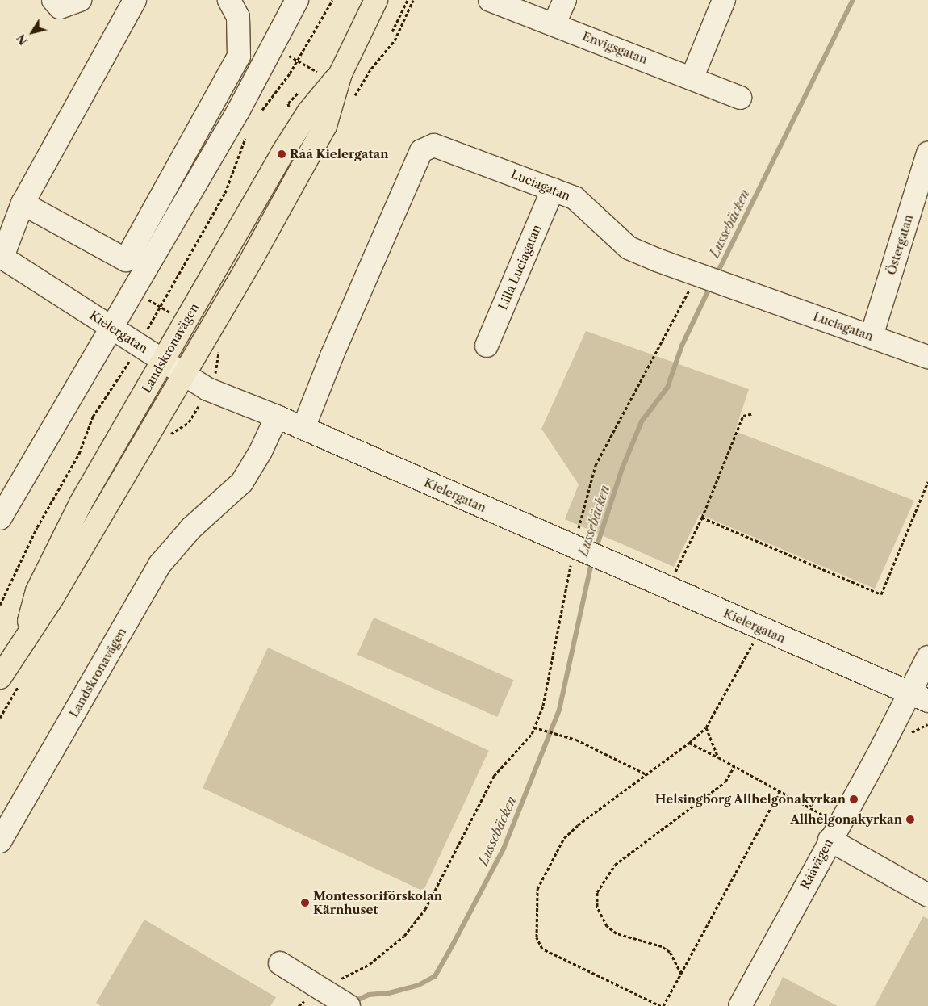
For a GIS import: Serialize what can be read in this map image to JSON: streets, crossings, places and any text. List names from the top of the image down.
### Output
{
  "streets": {
    "main road": ["Landskronavägen"],
    "street": [
      "Envigsgatan",
      "Luciagatan",
      "Östergatan",
      "Lilla Luciagatan",
      "Kielergatan",
      "Rååvägen"
    ]
  },
  "crossings": [
    ["Luciagatan", "Östergatan"],
    ["Luciagatan", "Lilla Luciagatan"],
    ["Luciagatan", "Kielergatan"],
    ["Kielergatan", "Landskronavägen"],
    ["Kielergatan", "Rååvägen"]
  ],
  "water": ["Lussebäcken"],
  "places": [
    "Råå Kielergatan",
    "Helsingborg Allhelgonakyrkan",
    "Allhelgonakyrkan",
    "Montessoriförskolan Kärnhuset"
  ],
  "north": "bottom left"
}
